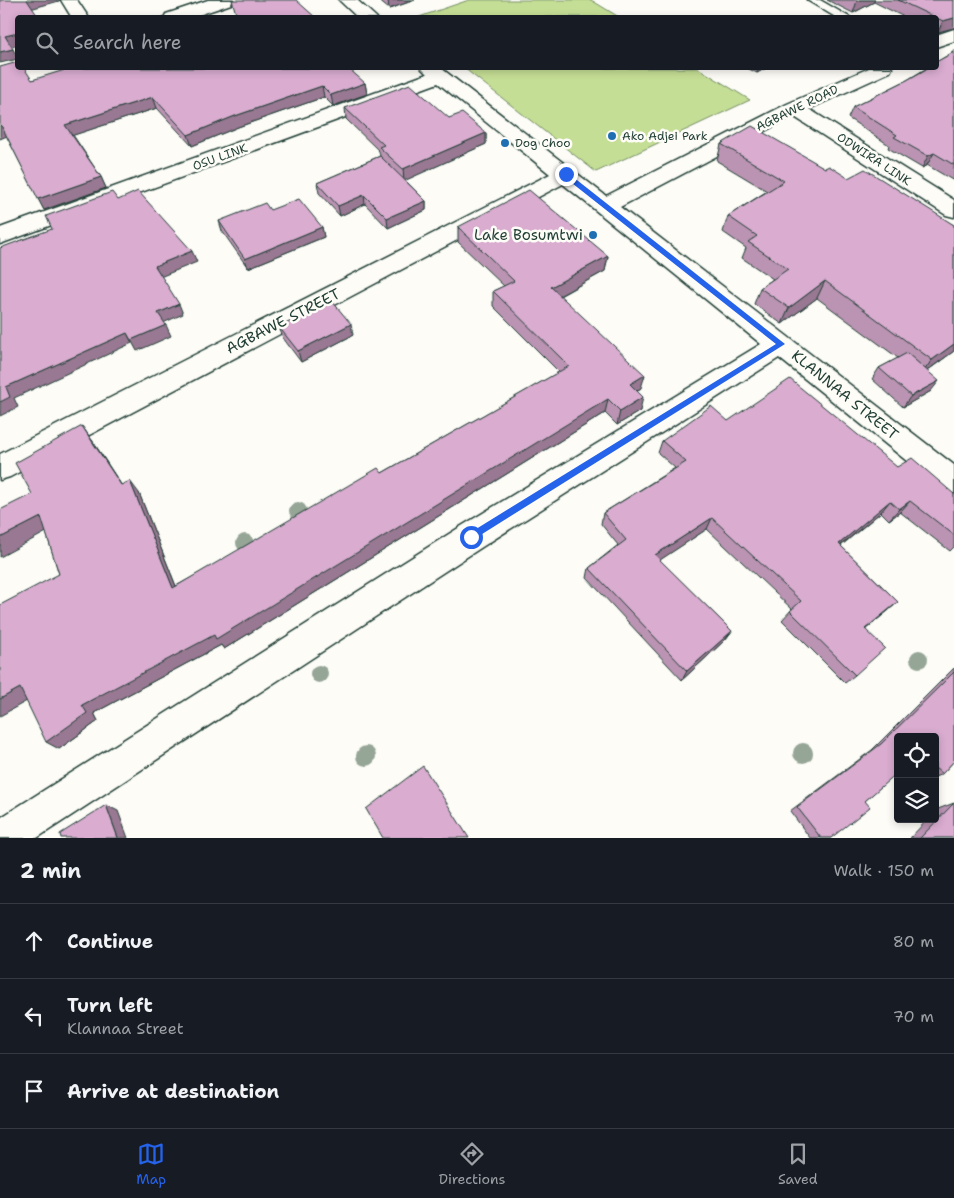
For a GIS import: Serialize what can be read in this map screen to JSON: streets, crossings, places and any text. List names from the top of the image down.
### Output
{
  "streets": {
    "street": [
      "AGBAWE ROAD",
      "OSU LINK",
      "ODWIRA LINK",
      "AGBAWE STREET",
      "KLANNAA STREET"
    ]
  },
  "crossings": [
    ["AGBAWE ROAD", "ODWIRA LINK"],
    ["AGBAWE ROAD", "KLANNAA STREET"],
    ["OSU LINK", "KLANNAA STREET"],
    ["AGBAWE STREET", "KLANNAA STREET"]
  ],
  "places": ["Ako Adjei Park", "Dog Choo", "Lake Bosumtwi"],
  "page": {
    "search": "Search here",
    "heading": ["2 min", "Walk · 150 m"],
    "list": [
      ["Continue", "80 m"],
      ["Turn left", "Klannaa Street", "70 m"],
      "Arrive at destination"
    ],
    "nav": ["Map", "Directions", "Saved"]
  }
}
